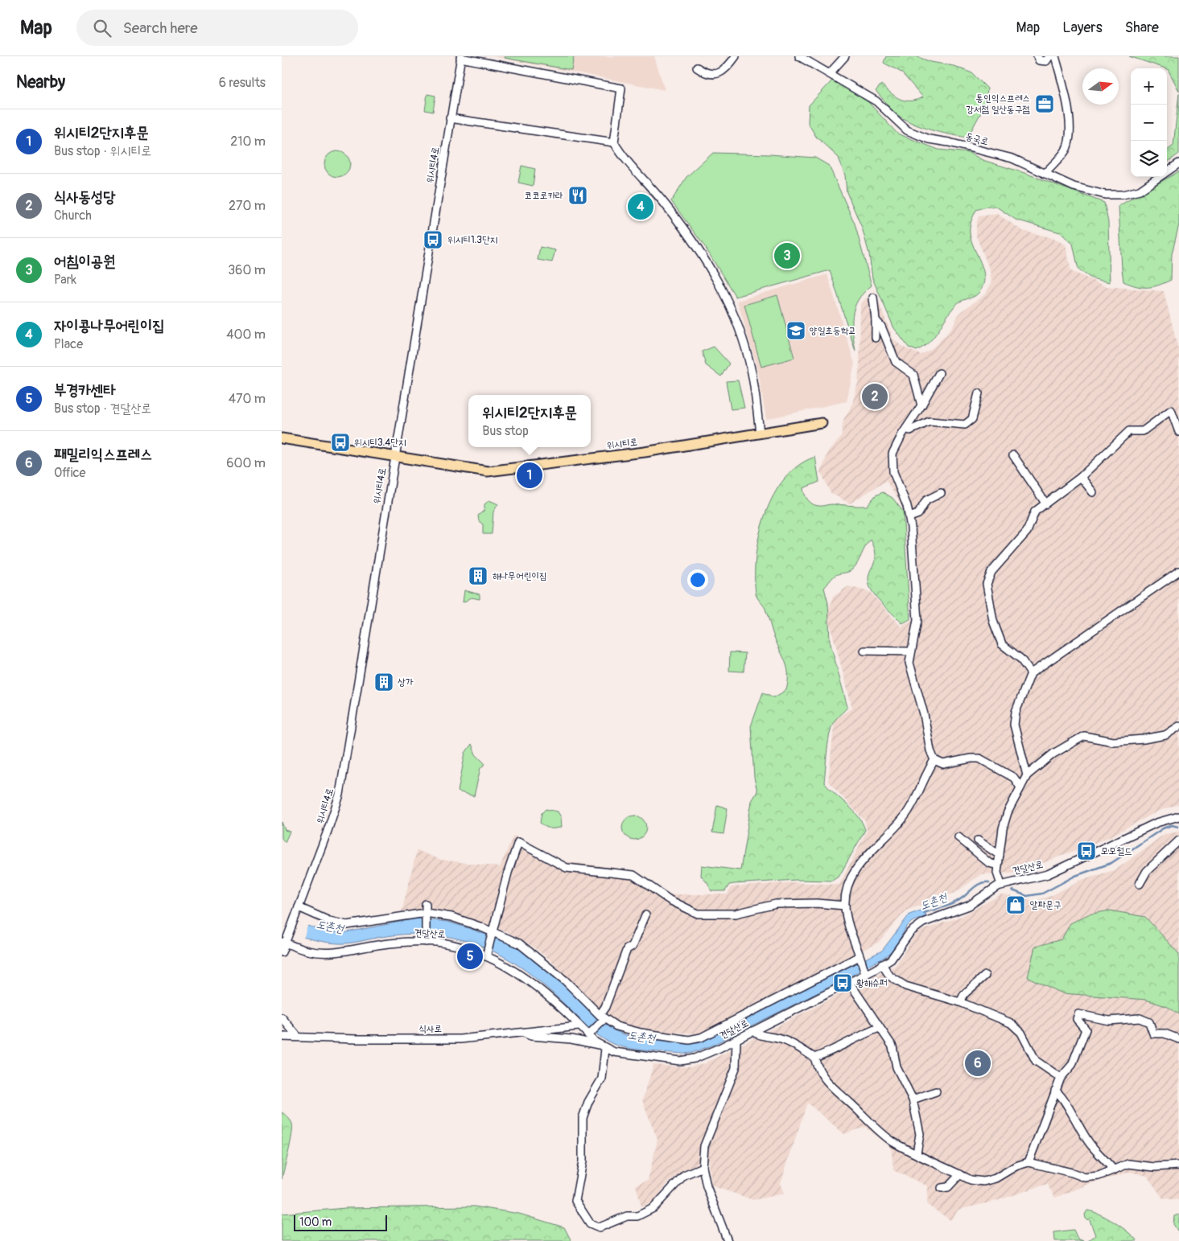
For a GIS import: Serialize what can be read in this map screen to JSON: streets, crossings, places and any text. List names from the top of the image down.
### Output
{
  "streets": {
    "main road": ["위시티로"],
    "street": [
      "동국로",
      "위시티4로",
      "견달산로",
      "식사로"
    ]
  },
  "crossings": [
    ["위시티4로", "위시티로"],
    ["위시티4로", "견달산로"],
    ["견달산로", "식사로"]
  ],
  "water": ["도촌천"],
  "places": {
    "office": ["통인익스프레스 강서점 일산동구점"],
    "restaurant": ["코코로카라"],
    "bus stop": [
      "위시티1.3단지",
      "위시티3.4단지",
      "모모월드",
      "황해슈퍼"
    ],
    "school or university": ["양일초등학교"],
    "building": ["해나무어린이집", "상가"],
    "shop": ["알파문구"]
  },
  "scale_bar": "100 m",
  "north": "right",
  "page": {
    "header": "Map",
    "search": "Search here",
    "nav": ["Map", "Layers", "Share"],
    "heading": ["Nearby", "6 results"],
    "map_buttons": ["+", "−"],
    "list": [
      {
        "mark": "1",
        "name": "위시티2단지후문",
        "note": "Bus stop · 위시티로",
        "value": "210 m"
      },
      {
        "mark": "2",
        "name": "식사동성당",
        "note": "Church",
        "value": "270 m"
      },
      {
        "mark": "3",
        "name": "어침이공원",
        "note": "Park",
        "value": "360 m"
      },
      {
        "mark": "4",
        "name": "자이콩나무어린이집",
        "note": "Place",
        "value": "400 m"
      },
      {
        "mark": "5",
        "name": "부경카센타",
        "note": "Bus stop · 견달산로",
        "value": "470 m"
      },
      {
        "mark": "6",
        "name": "패밀리익스프레스",
        "note": "Office",
        "value": "600 m"
      }
    ],
    "pins": [
      "4",
      "3",
      "2",
      "1",
      "5",
      "6"
    ],
    "popup": ["위시티2단지후문", "Bus stop"],
    "scale": "100 m"
  }
}
